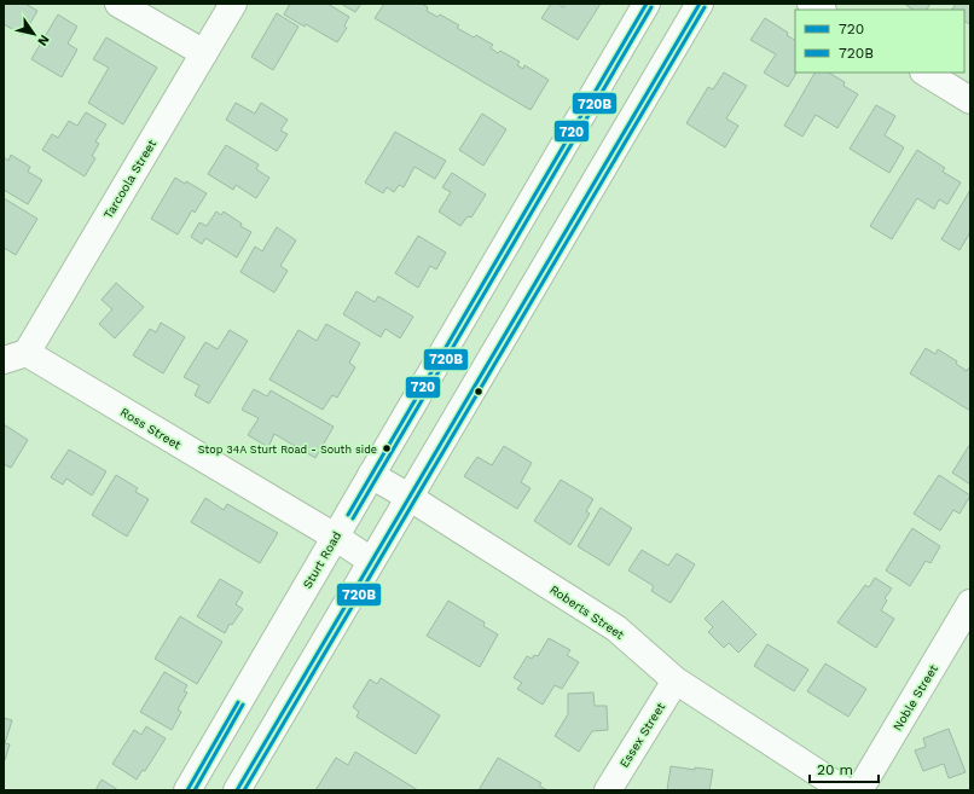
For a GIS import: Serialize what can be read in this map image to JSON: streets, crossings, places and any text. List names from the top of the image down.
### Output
{
  "streets": {
    "street": [
      "Tarcoola Street",
      "Ross Street",
      "Sturt Road",
      "Roberts Street",
      "Noble Street",
      "Essex Street"
    ]
  },
  "crossings": [
    ["Tarcoola Street", "Ross Street"],
    ["Ross Street", "Sturt Road"],
    ["Sturt Road", "Roberts Street"],
    ["Roberts Street", "Essex Street"]
  ],
  "places": ["Stop 34A Sturt Road - South side"],
  "lines": ["transit line 720", "transit line 720B"],
  "legend": ["720", "720B"],
  "scale_bar": "20 m",
  "north": "bottom right"
}
